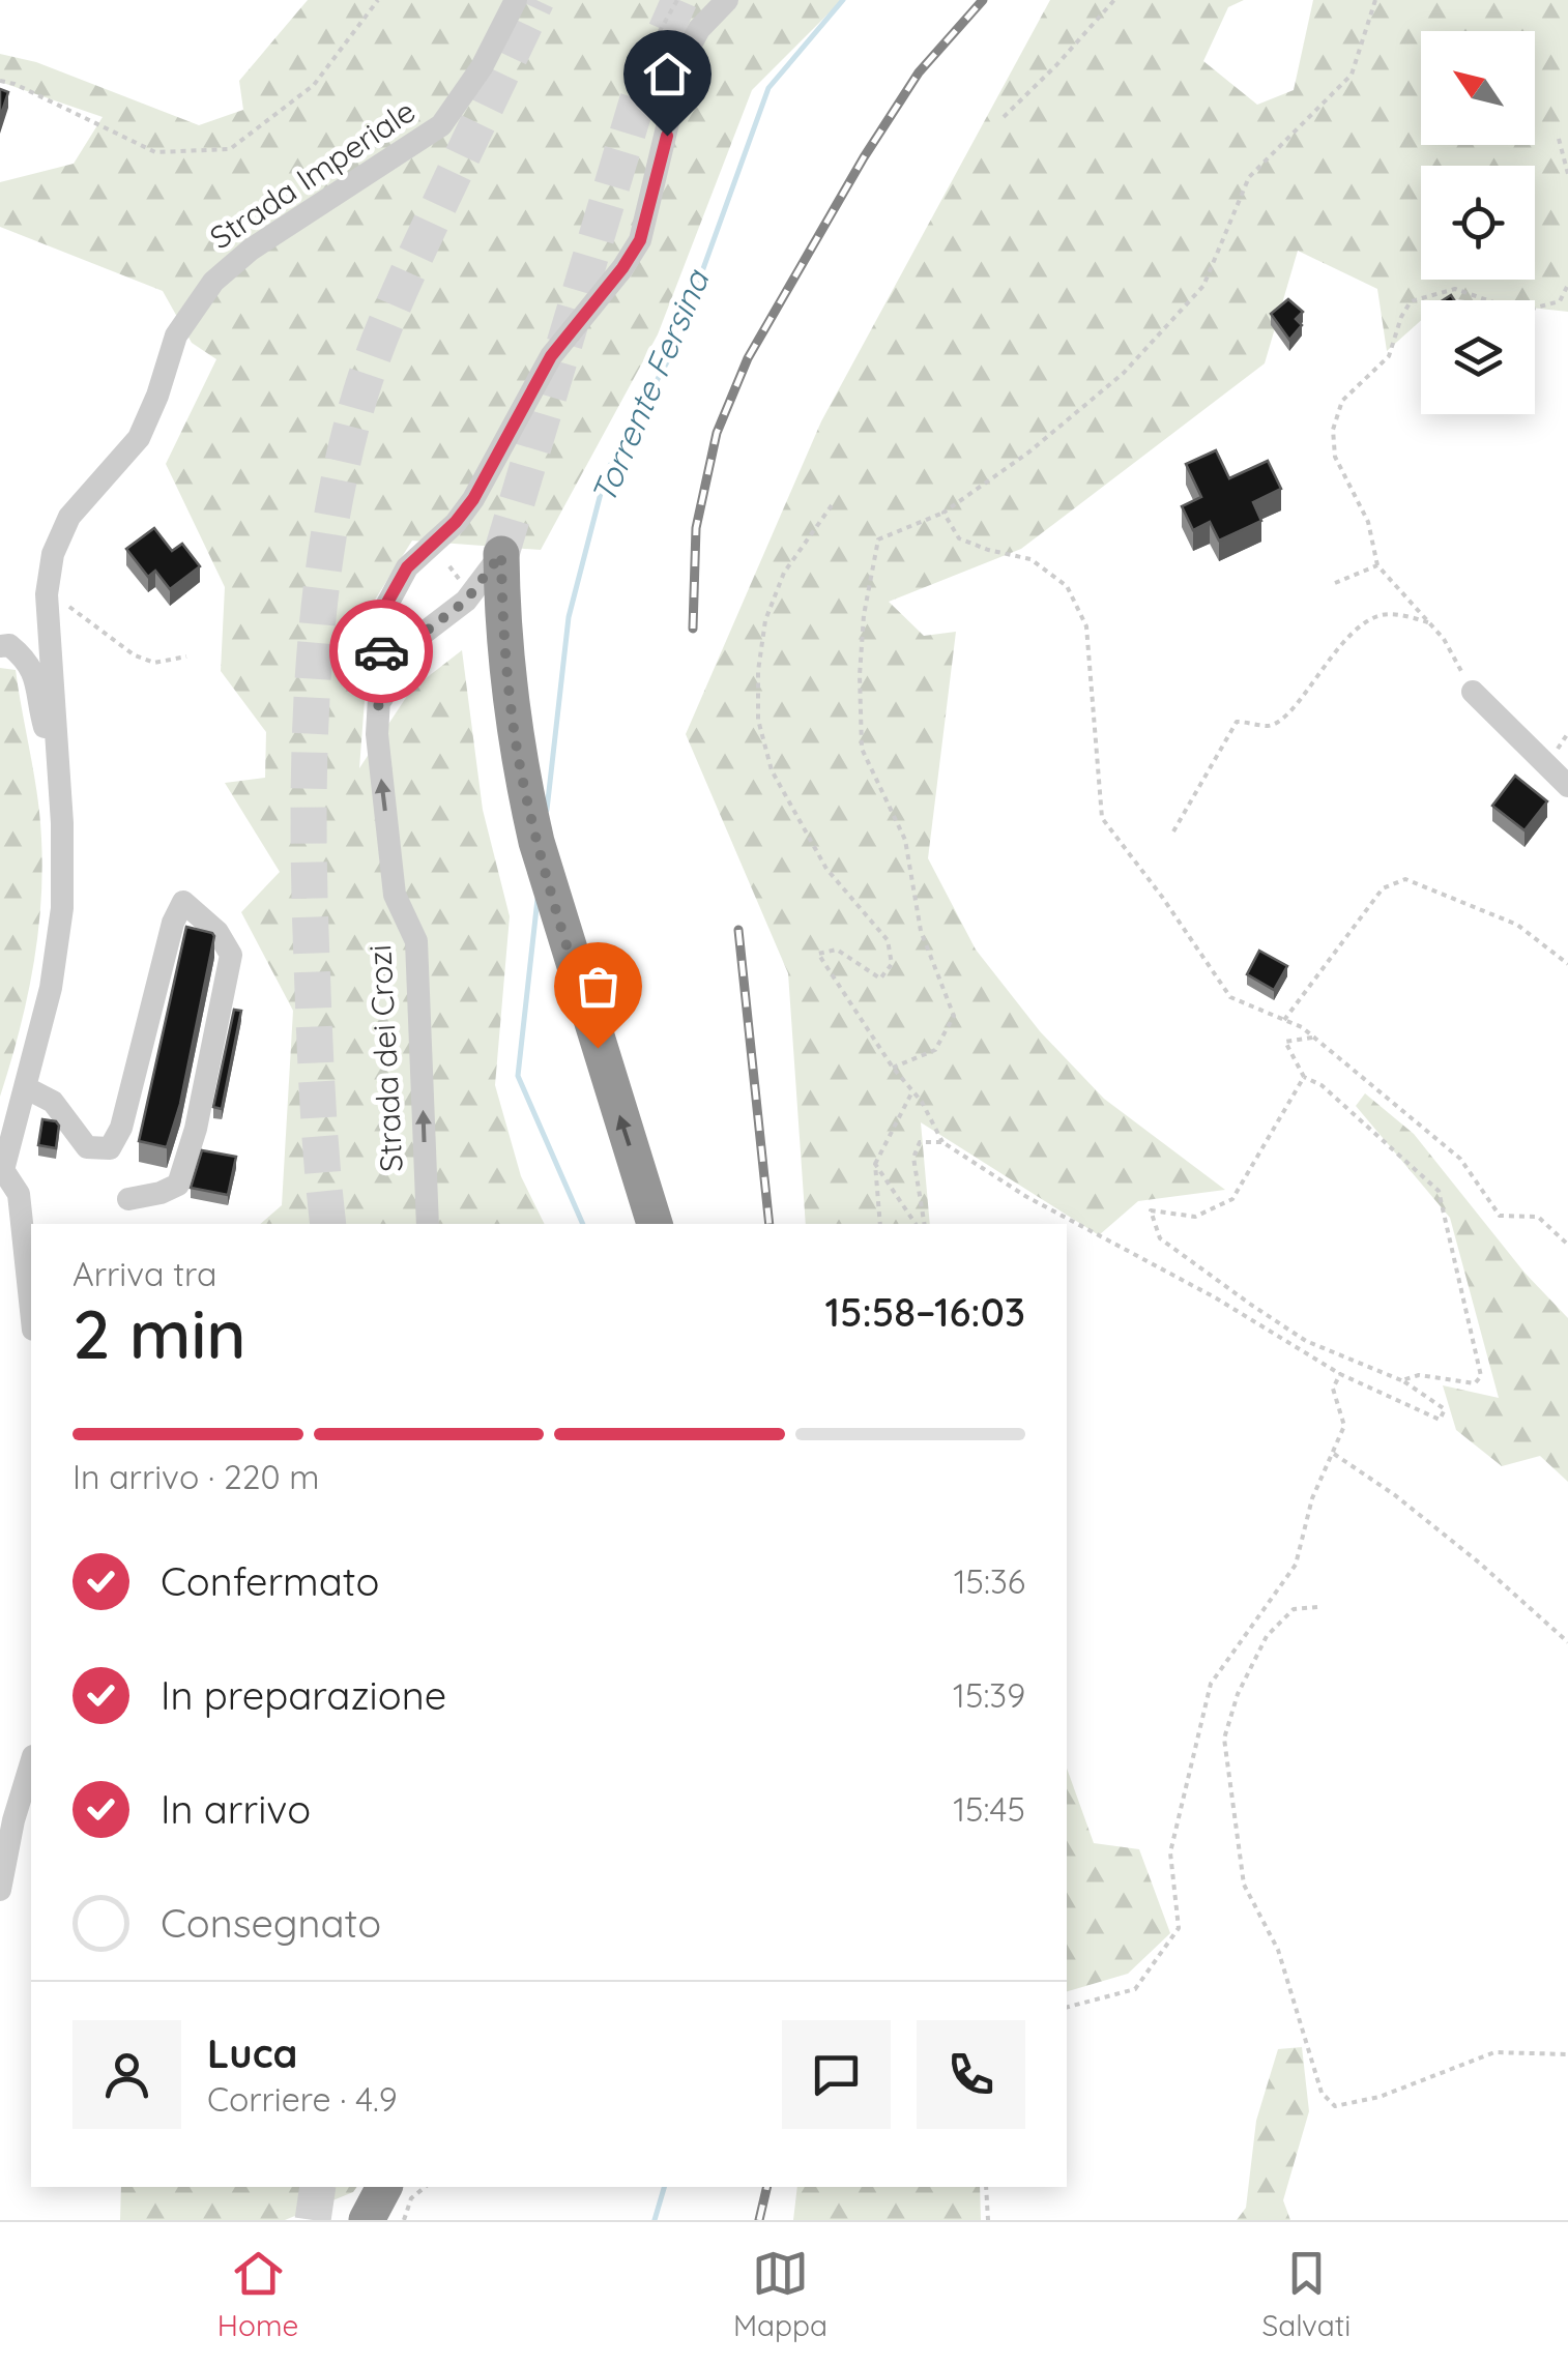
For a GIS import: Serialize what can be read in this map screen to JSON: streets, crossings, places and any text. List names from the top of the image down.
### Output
{
  "streets": {
    "street": ["Strada Imperiale", "Strada dei Crozi"]
  },
  "one_way": ["Strada dei Crozi"],
  "water": ["Torrente Fersina"],
  "north": "top left",
  "page": {
    "heading": ["2 min", "Arriva tra", "15:58–16:03"],
    "panel": ["Luca", "Corriere · 4.9"],
    "bar": "In arrivo · 220 m",
    "list": [
      ["Confermato", "15:36"],
      ["In preparazione", "15:39"],
      ["In arrivo", "15:45"],
      "Consegnato"
    ],
    "tabs": ["Home", "Mappa", "Salvati"]
  }
}
